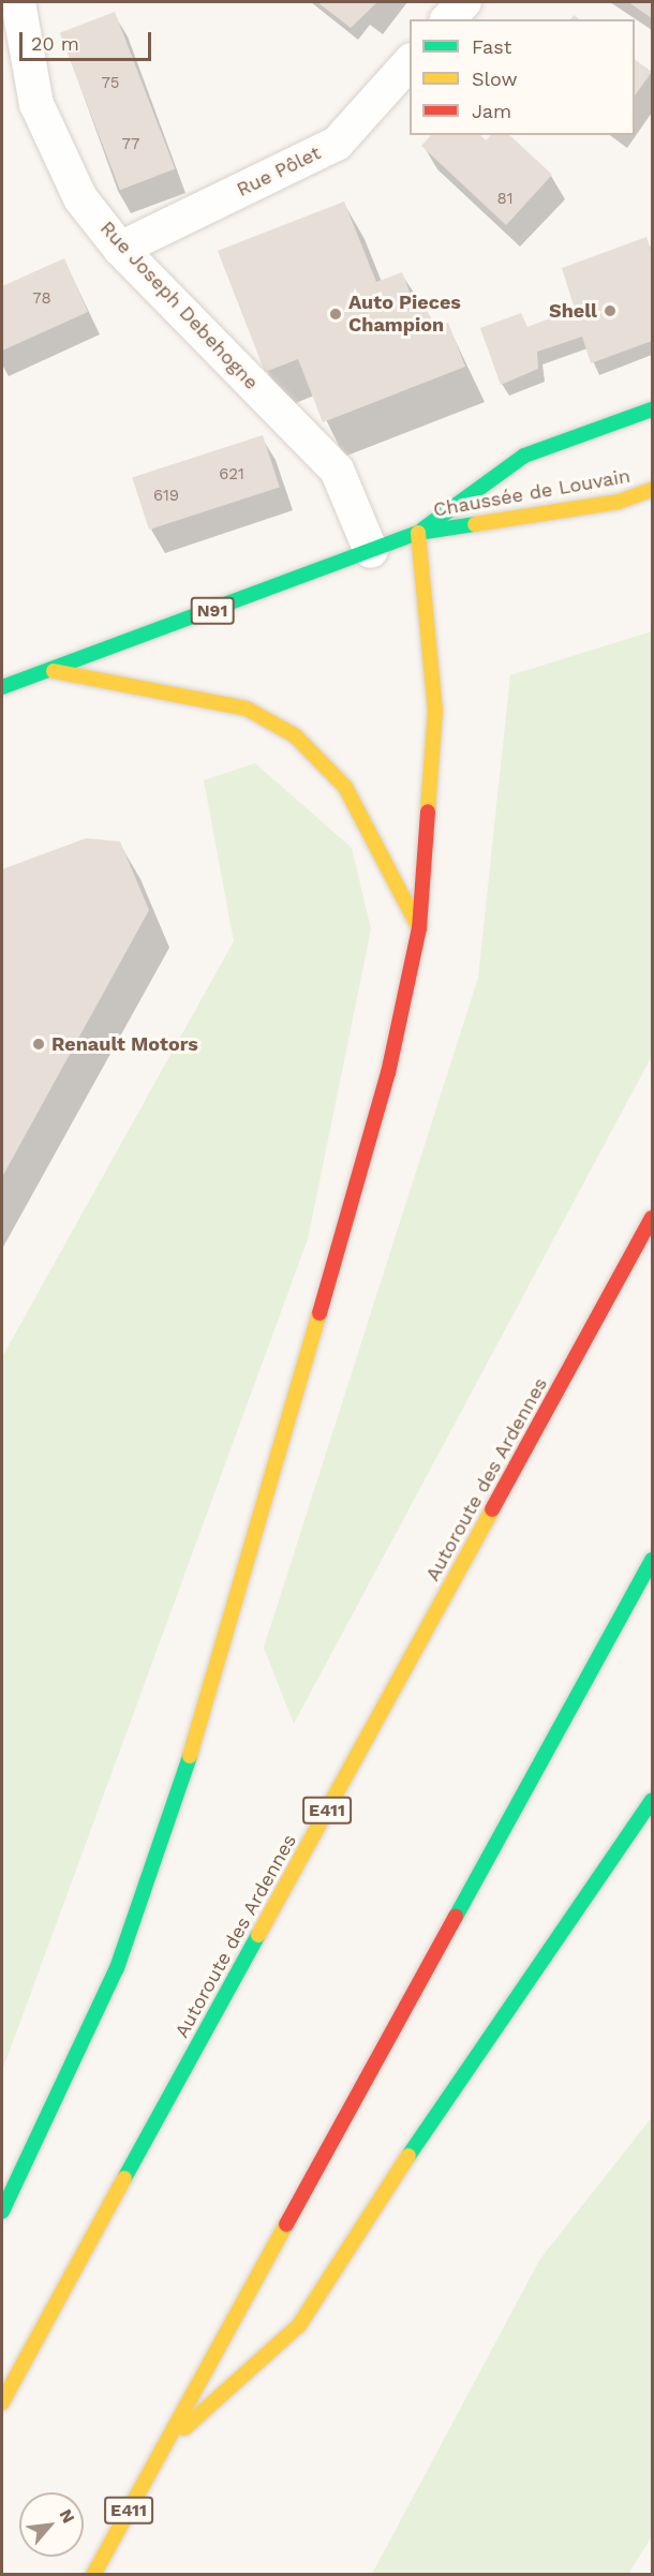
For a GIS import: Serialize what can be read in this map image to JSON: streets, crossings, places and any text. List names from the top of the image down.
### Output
{
  "streets": {
    "main road": [
      "Chaussée de Louvain",
      "N91",
      "Autoroute des Ardennes",
      "E411"
    ],
    "street": ["Rue Pôlet", "Rue Joseph Debehogne"]
  },
  "crossings": [
    ["Rue Pôlet", "Rue Joseph Debehogne"],
    ["Rue Joseph Debehogne", "Chaussée de Louvain"]
  ],
  "places": ["Shell", "Auto Pieces Champion", "Renault Motors"],
  "house_numbers": [
    "75",
    "77",
    "81",
    "78",
    "621",
    "619"
  ],
  "legend": ["Fast", "Slow", "Jam"],
  "scale_bar": "20 m",
  "north": "top right"
}
